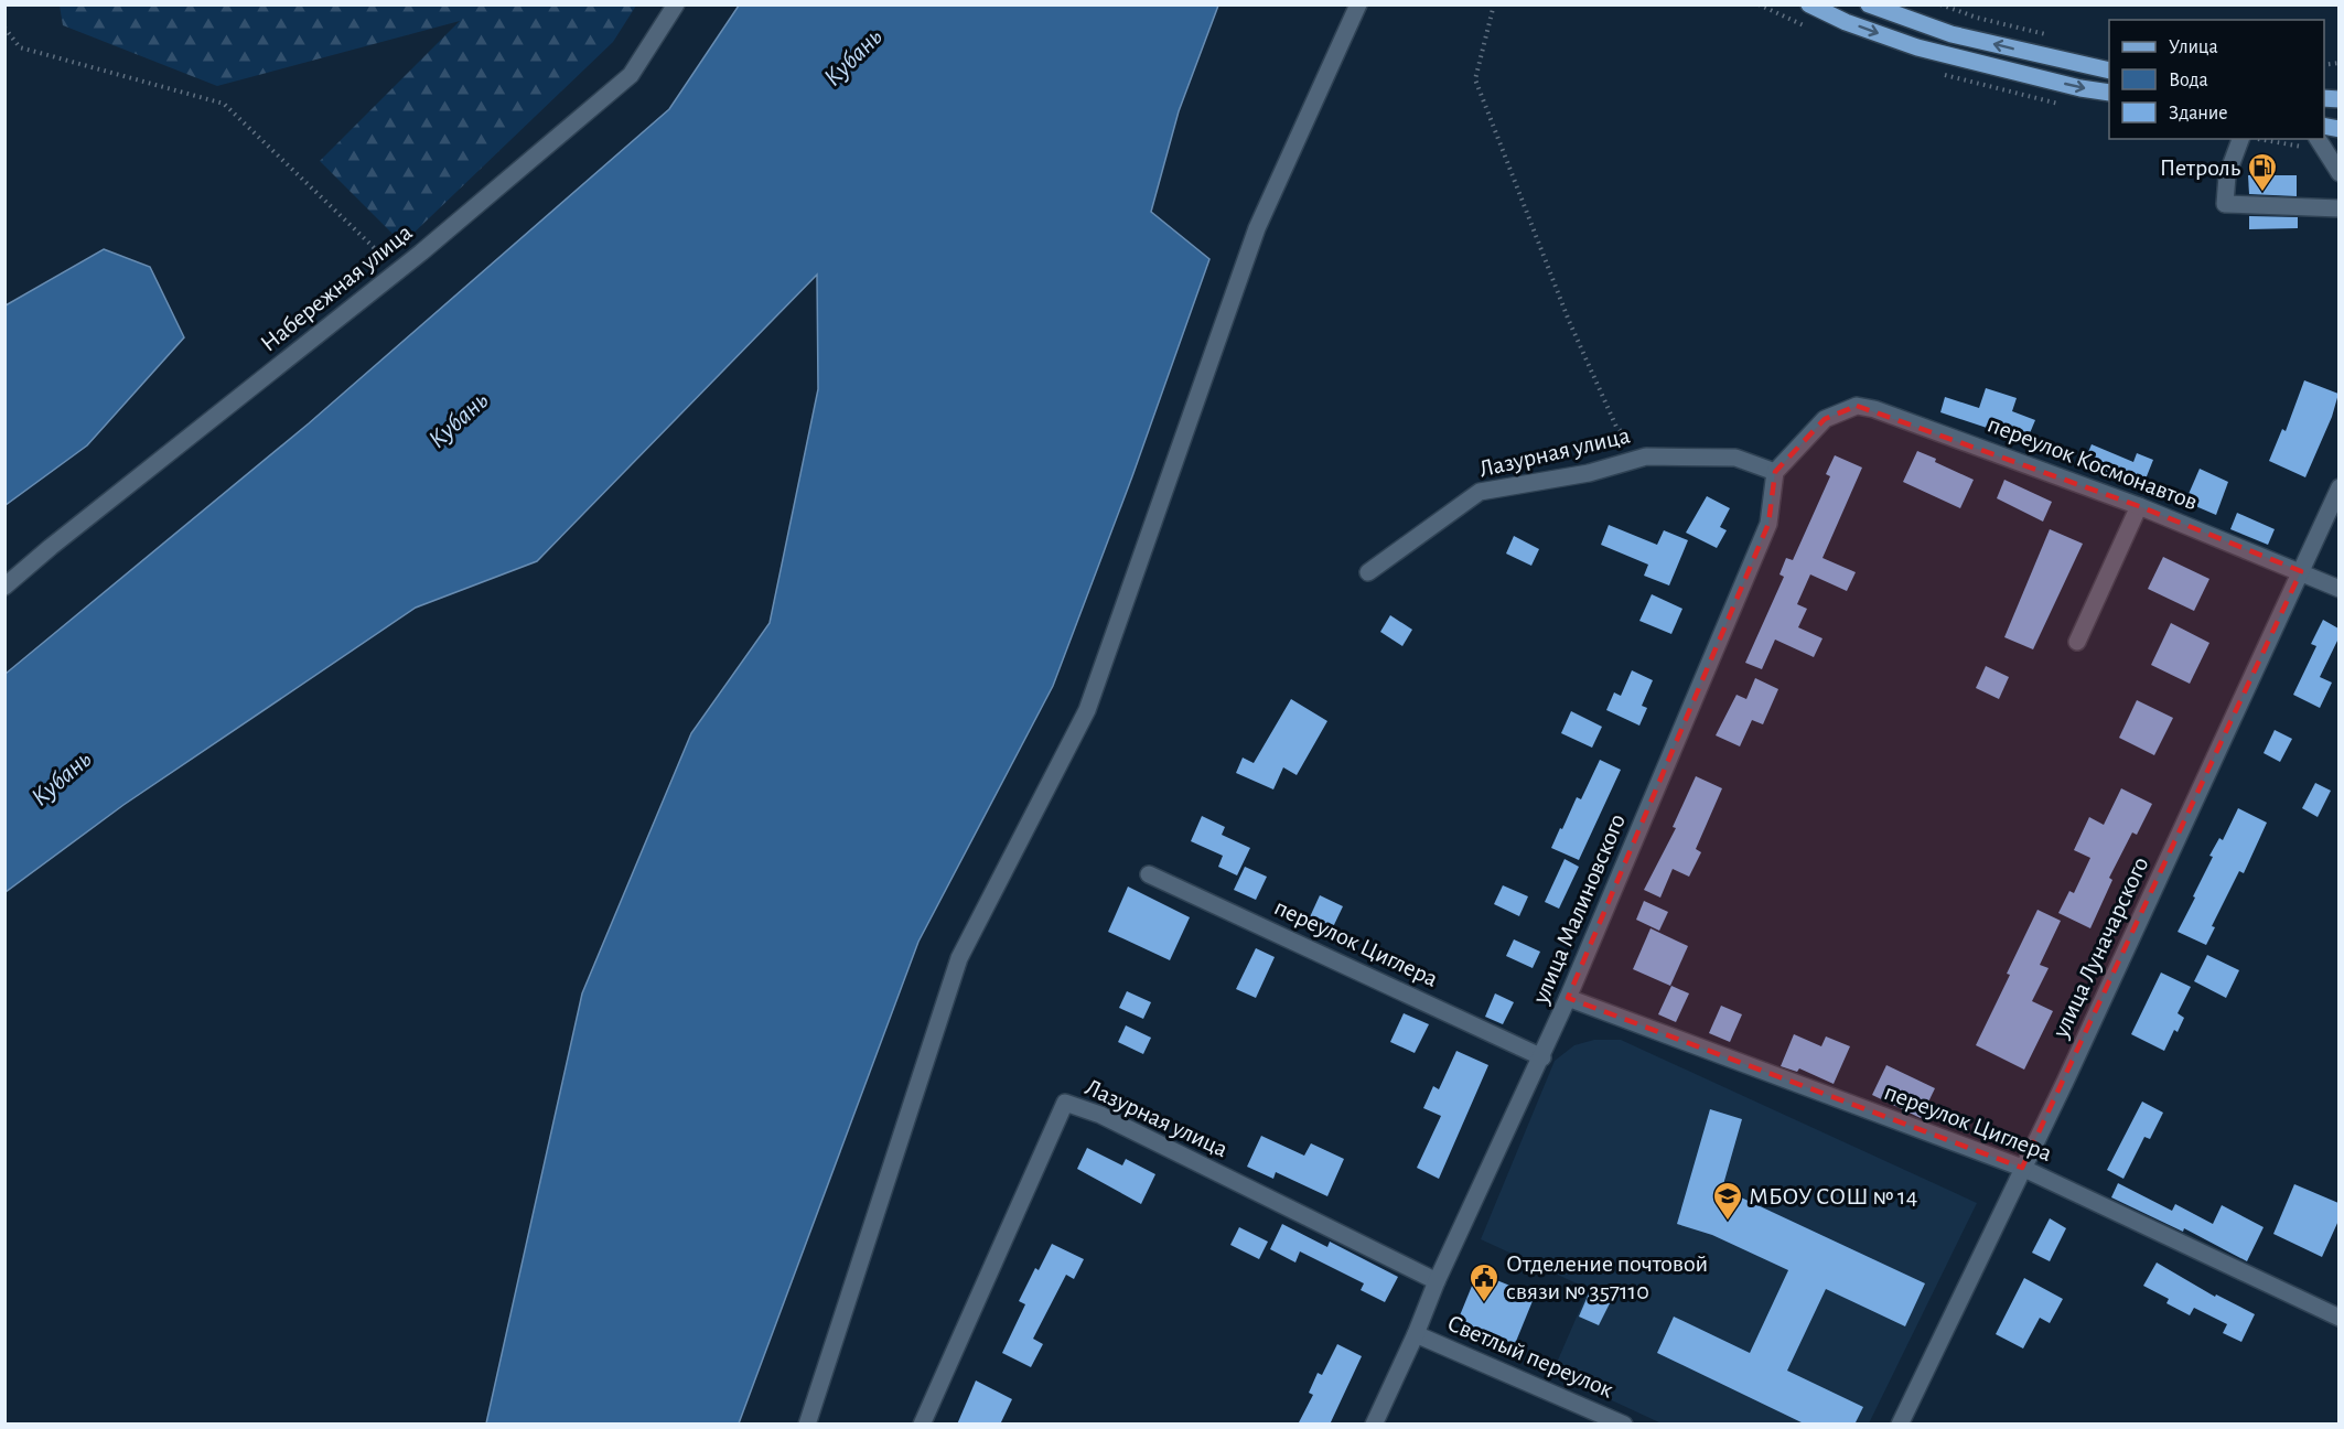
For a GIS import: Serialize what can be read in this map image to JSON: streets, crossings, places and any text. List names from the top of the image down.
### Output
{
  "streets": {
    "street": [
      "Набережная улица",
      "Лазурная улица",
      "переулок Космонавтов",
      "улица Малиновского",
      "переулок Циглера",
      "улица Луначарского",
      "Светлый переулок"
    ]
  },
  "crossings": [
    ["Лазурная улица", "переулок Космонавтов"],
    ["Лазурная улица", "улица Малиновского"],
    ["переулок Космонавтов", "улица Малиновского"],
    ["переулок Космонавтов", "улица Луначарского"],
    ["улица Малиновского", "переулок Циглера"],
    ["улица Малиновского", "Светлый переулок"],
    ["переулок Циглера", "улица Луначарского"]
  ],
  "water": ["Кубань"],
  "places": {
    "fuel station": ["Петроль"],
    "school or university": ["МБОУ СОШ № 14"],
    "public building": ["Отделение почтовой связи № 357110"]
  },
  "legend": ["Улица", "Вода", "Здание"]
}
